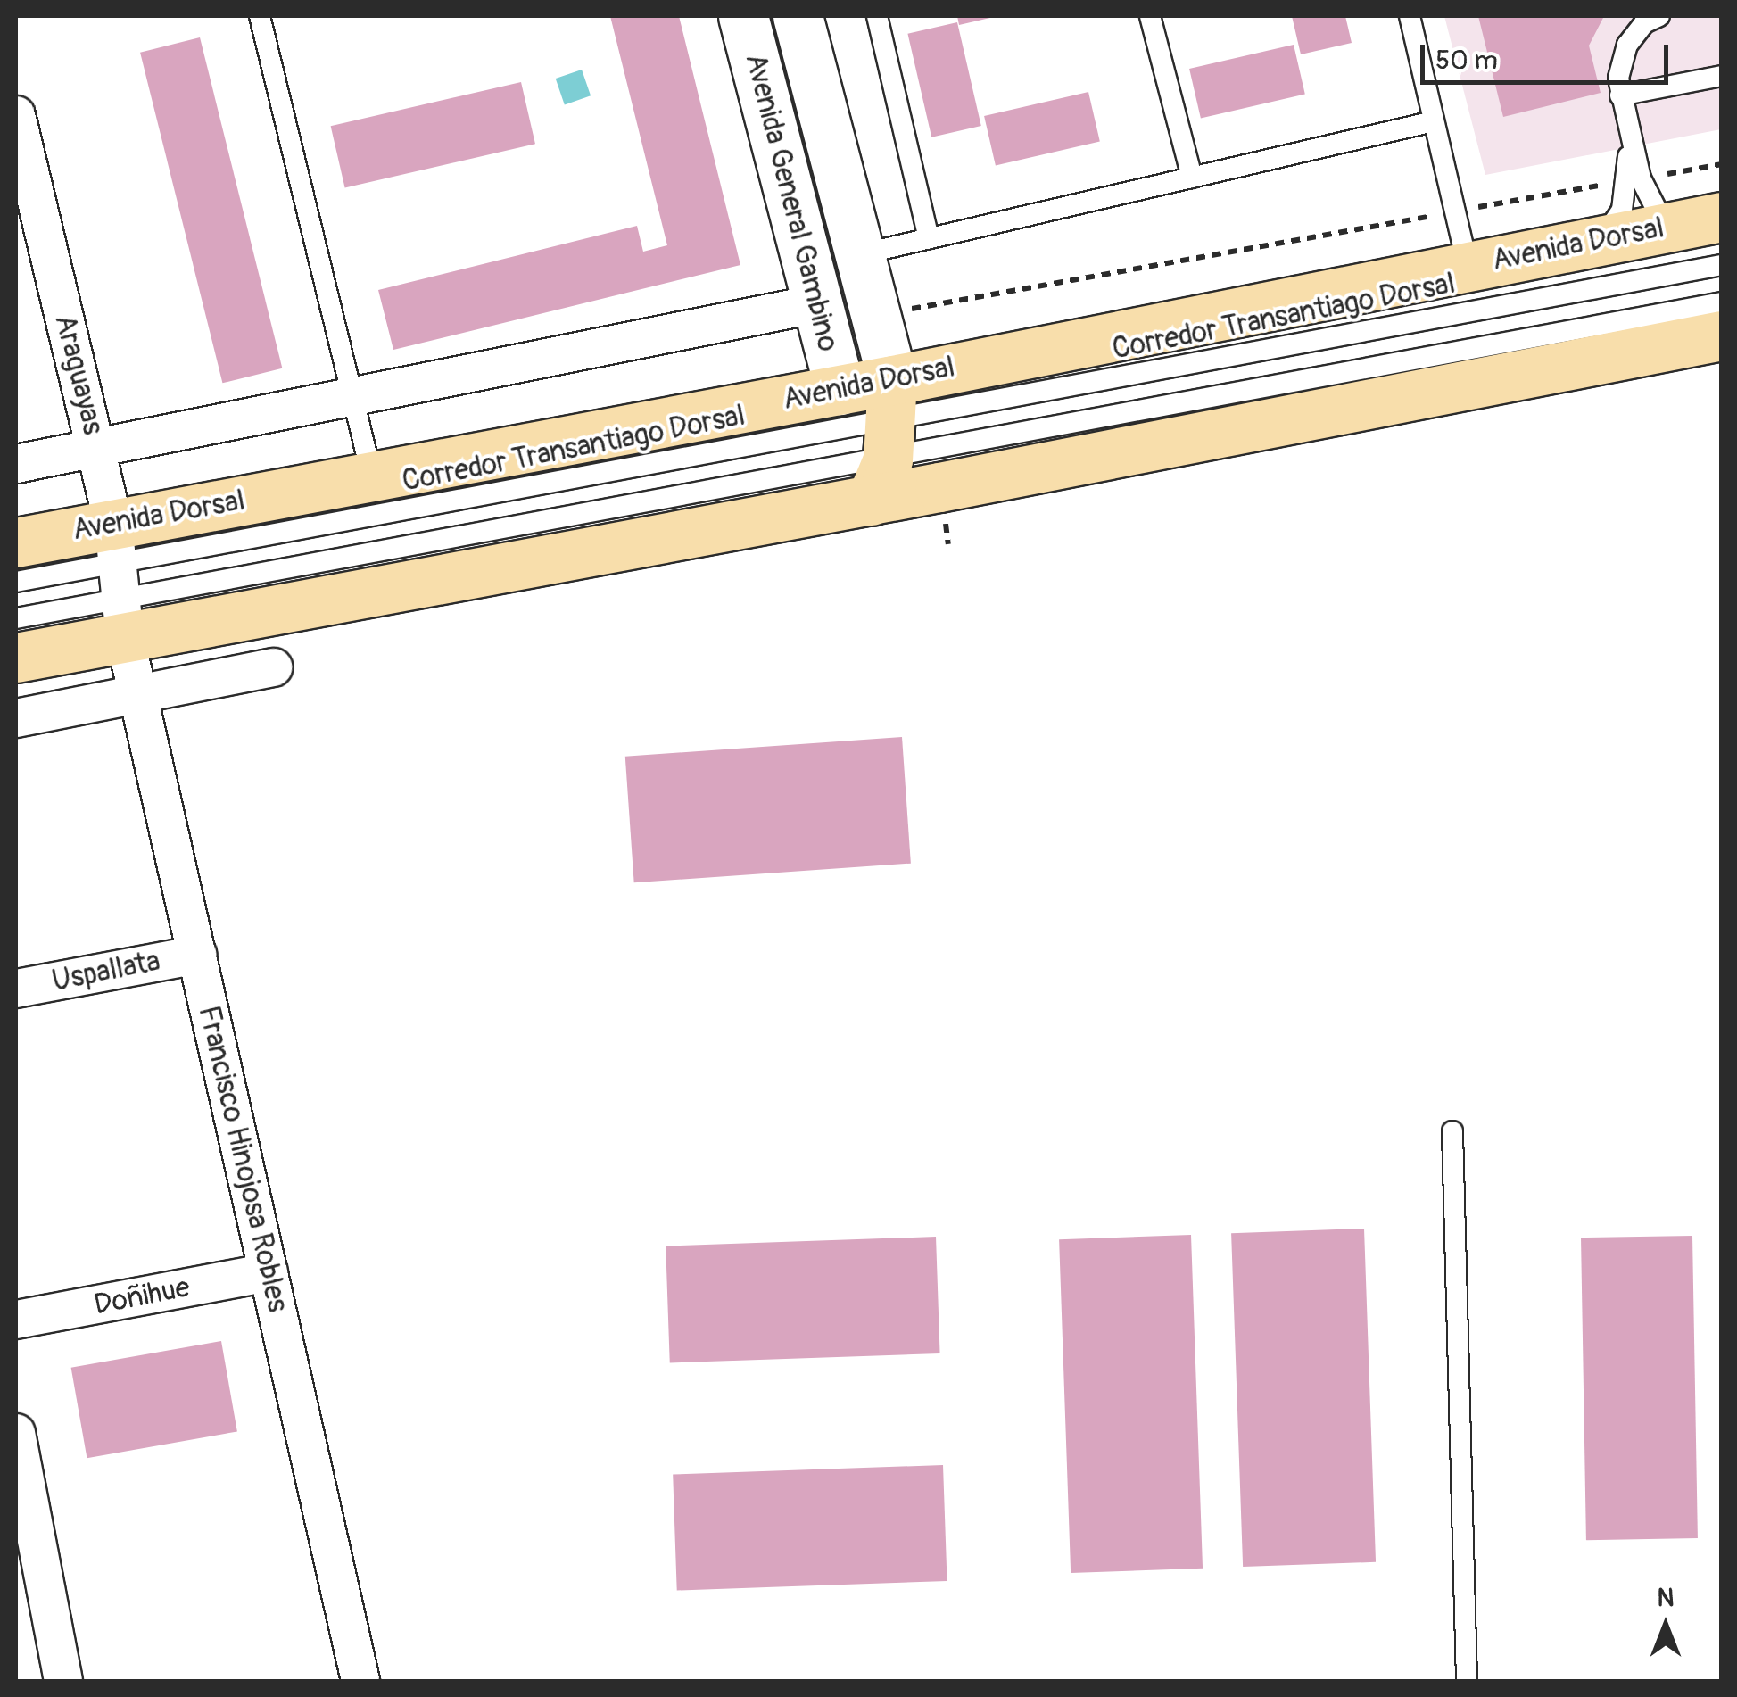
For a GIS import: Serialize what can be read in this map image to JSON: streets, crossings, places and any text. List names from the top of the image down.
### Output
{
  "streets": {
    "main road": ["Avenida Dorsal"],
    "street": [
      "Avenida General Gambino",
      "Araguayas",
      "Uspallata",
      "Francisco Hinojosa Robles",
      "Doñihue"
    ],
    "lane": ["Corredor Transantiago Dorsal"]
  },
  "crossings": [
    ["Avenida General Gambino", "Avenida Dorsal"],
    ["Avenida General Gambino", "Corredor Transantiago Dorsal"],
    ["Avenida Dorsal", "Corredor Transantiago Dorsal"],
    ["Avenida Dorsal", "Araguayas"],
    ["Avenida Dorsal", "Francisco Hinojosa Robles"],
    ["Corredor Transantiago Dorsal", "Araguayas"],
    ["Corredor Transantiago Dorsal", "Francisco Hinojosa Robles"],
    ["Araguayas", "Francisco Hinojosa Robles"],
    ["Uspallata", "Francisco Hinojosa Robles"],
    ["Francisco Hinojosa Robles", "Doñihue"]
  ],
  "scale_bar": "50 m",
  "north": "top"
}
